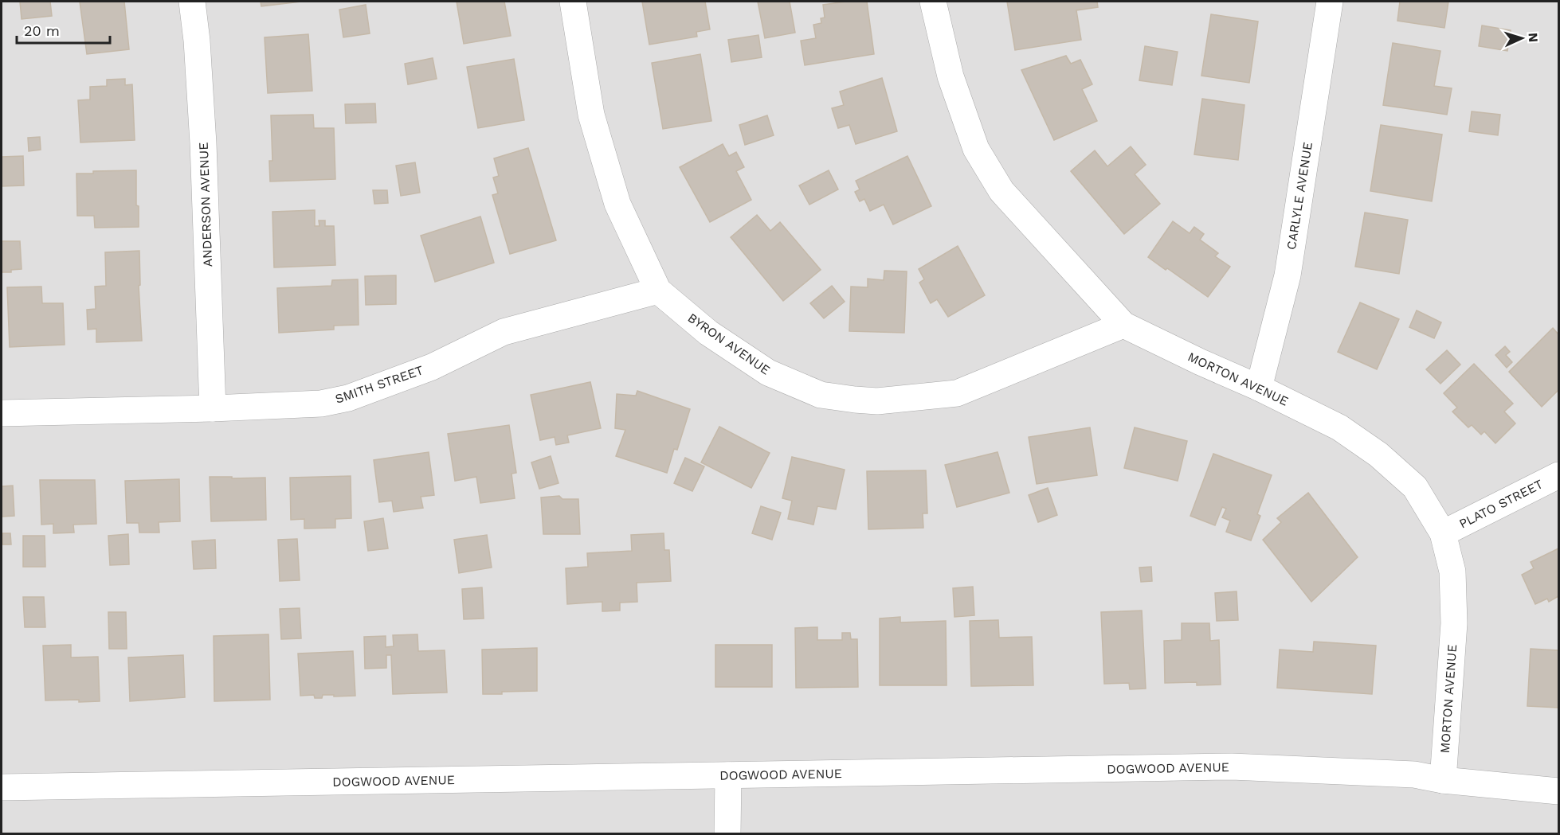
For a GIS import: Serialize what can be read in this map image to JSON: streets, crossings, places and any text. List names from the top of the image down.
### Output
{
  "streets": {
    "street": [
      "CARLYLE AVENUE",
      "ANDERSON AVENUE",
      "BYRON AVENUE",
      "MORTON AVENUE",
      "SMITH STREET",
      "PLATO STREET",
      "DOGWOOD AVENUE"
    ]
  },
  "crossings": [
    ["CARLYLE AVENUE", "MORTON AVENUE"],
    ["ANDERSON AVENUE", "SMITH STREET"],
    ["BYRON AVENUE", "MORTON AVENUE"],
    ["BYRON AVENUE", "SMITH STREET"],
    ["MORTON AVENUE", "PLATO STREET"],
    ["MORTON AVENUE", "DOGWOOD AVENUE"]
  ],
  "scale_bar": "20 m",
  "north": "right"
}
